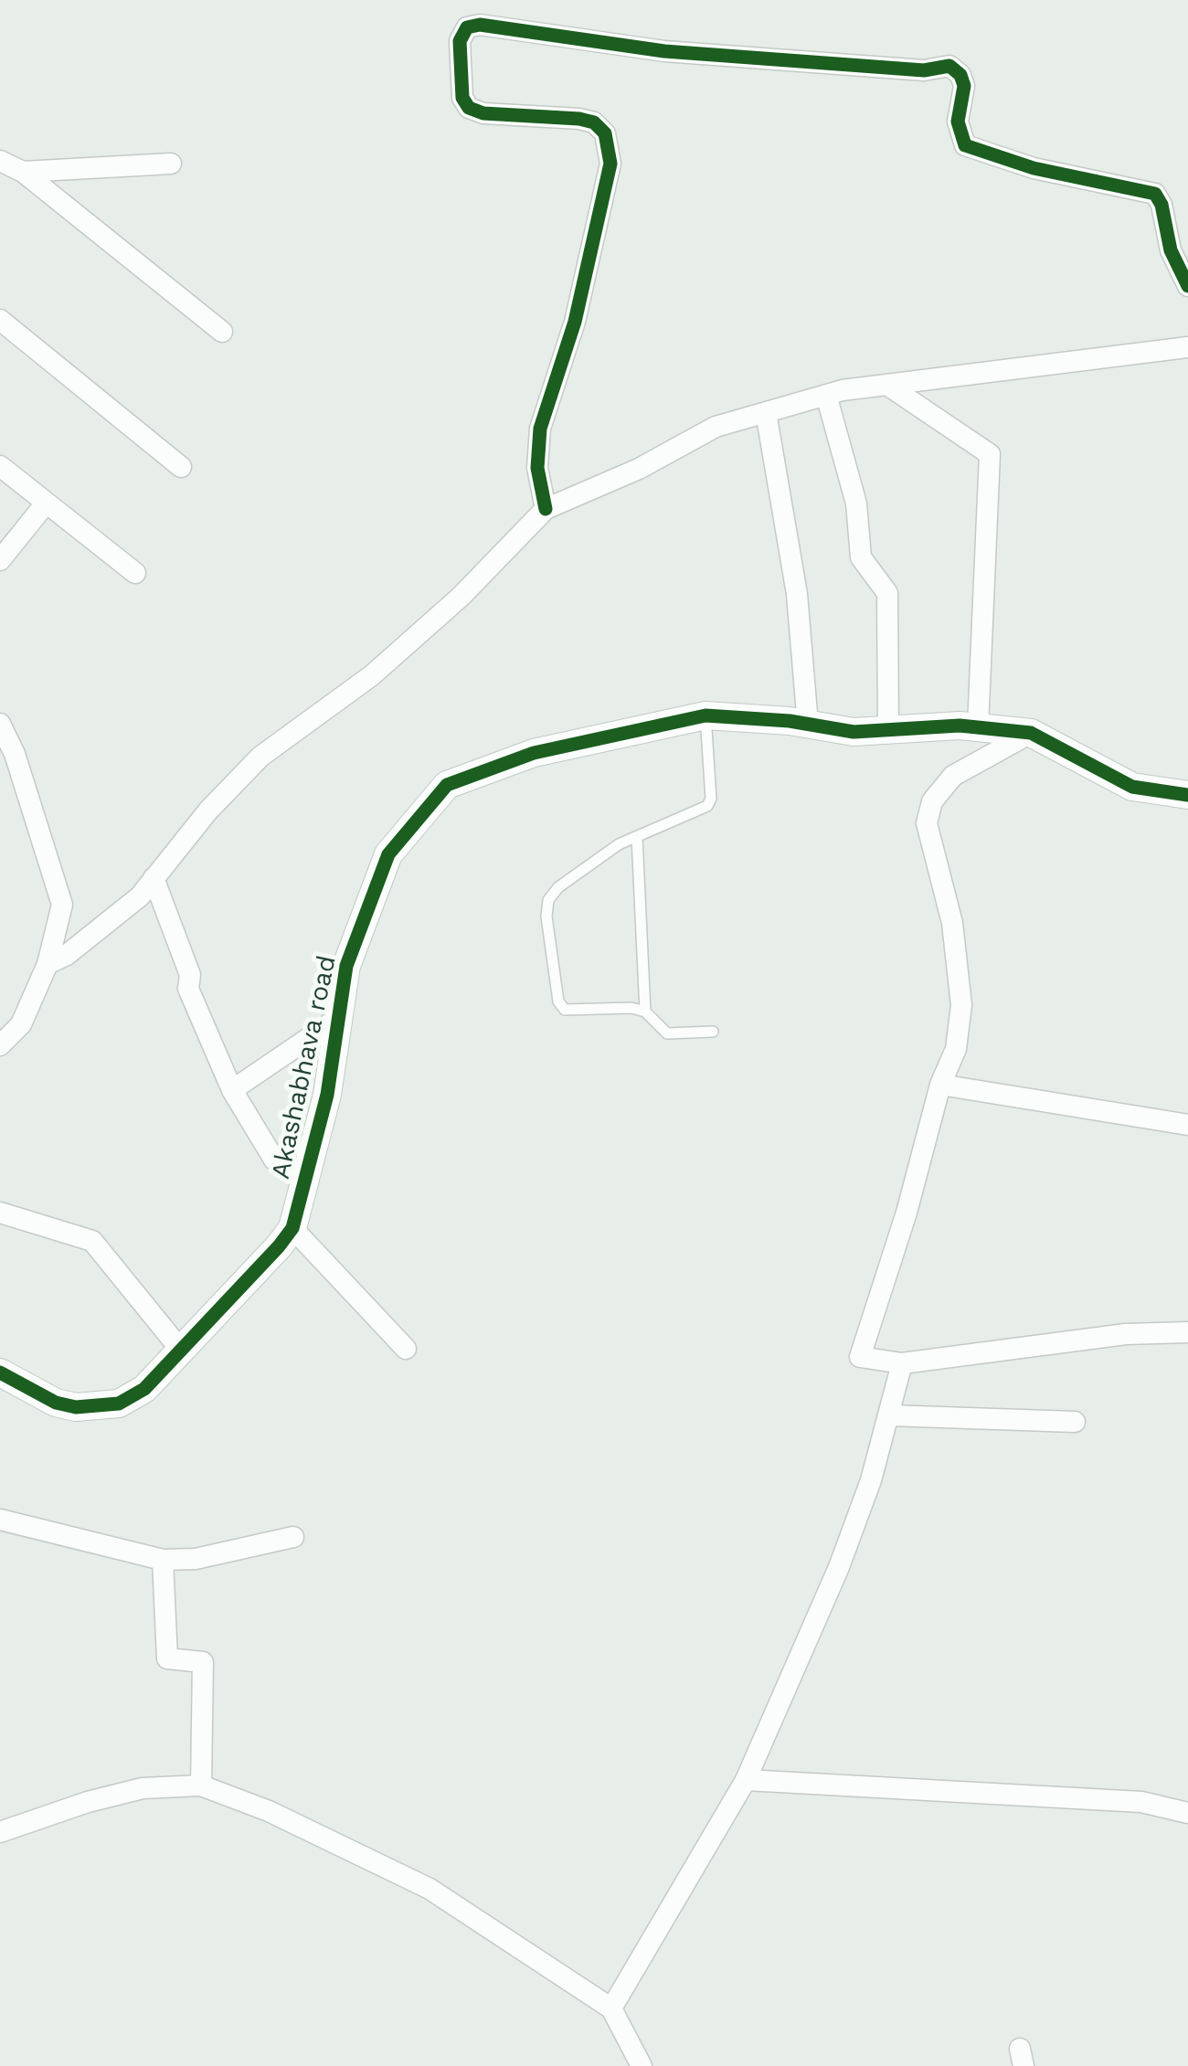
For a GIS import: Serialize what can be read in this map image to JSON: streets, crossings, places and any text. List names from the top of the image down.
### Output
{
  "streets": {
    "street": ["Akashabhava road"]
  }
}
